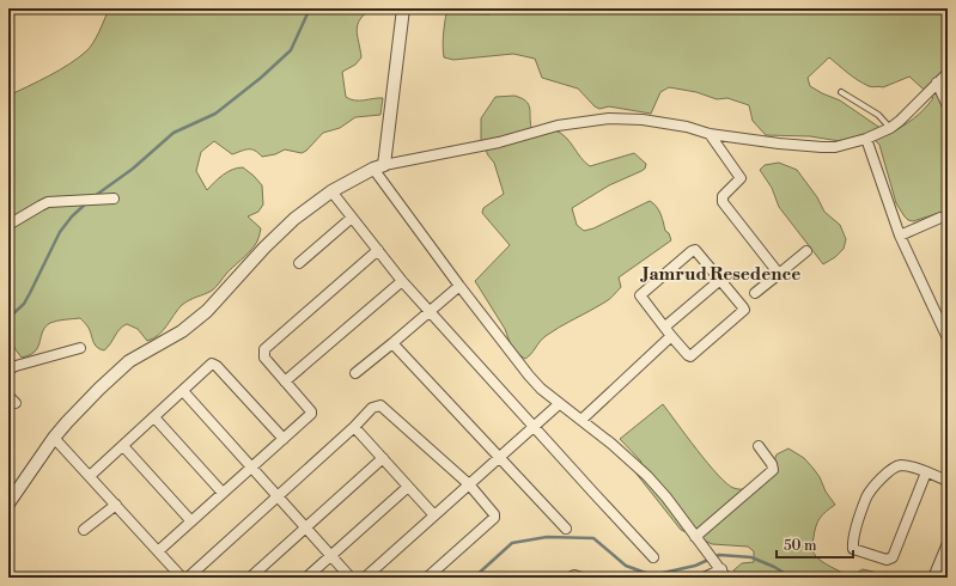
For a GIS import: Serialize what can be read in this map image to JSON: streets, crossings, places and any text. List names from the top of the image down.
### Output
{
  "districts": ["Jamrud Resedence"],
  "scale_bar": "50 m"
}
